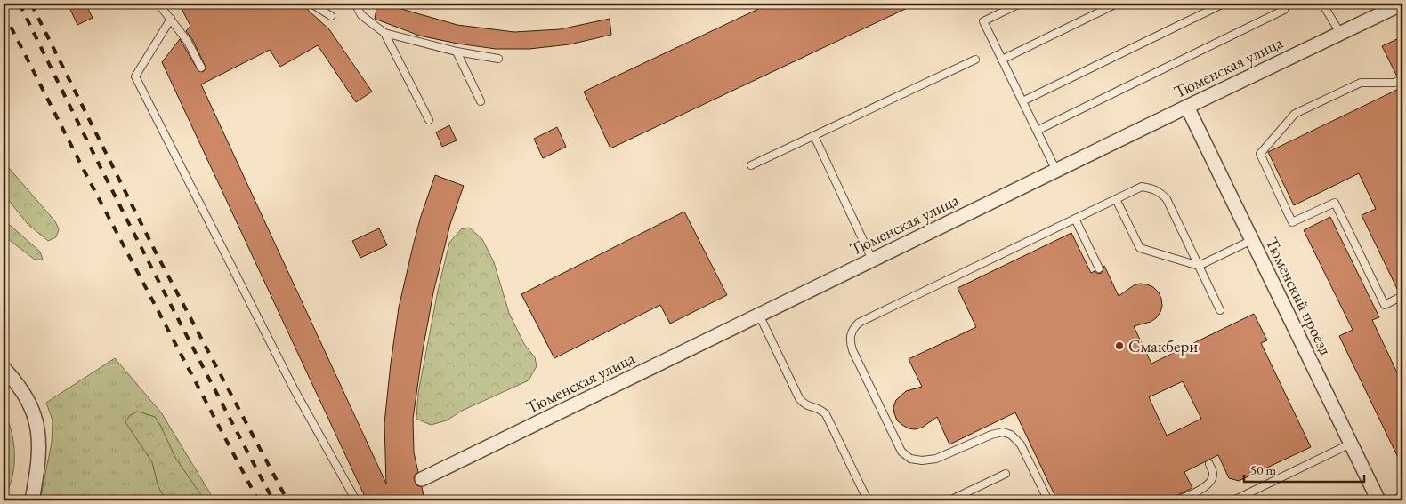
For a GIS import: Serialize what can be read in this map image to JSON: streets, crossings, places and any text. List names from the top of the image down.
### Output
{
  "streets": {
    "street": ["Тюменская улица", "Тюменский проезд"]
  },
  "crossings": [
    ["Тюменская улица", "Тюменский проезд"]
  ],
  "places": ["Смакбери"],
  "scale_bar": "50 m"
}
